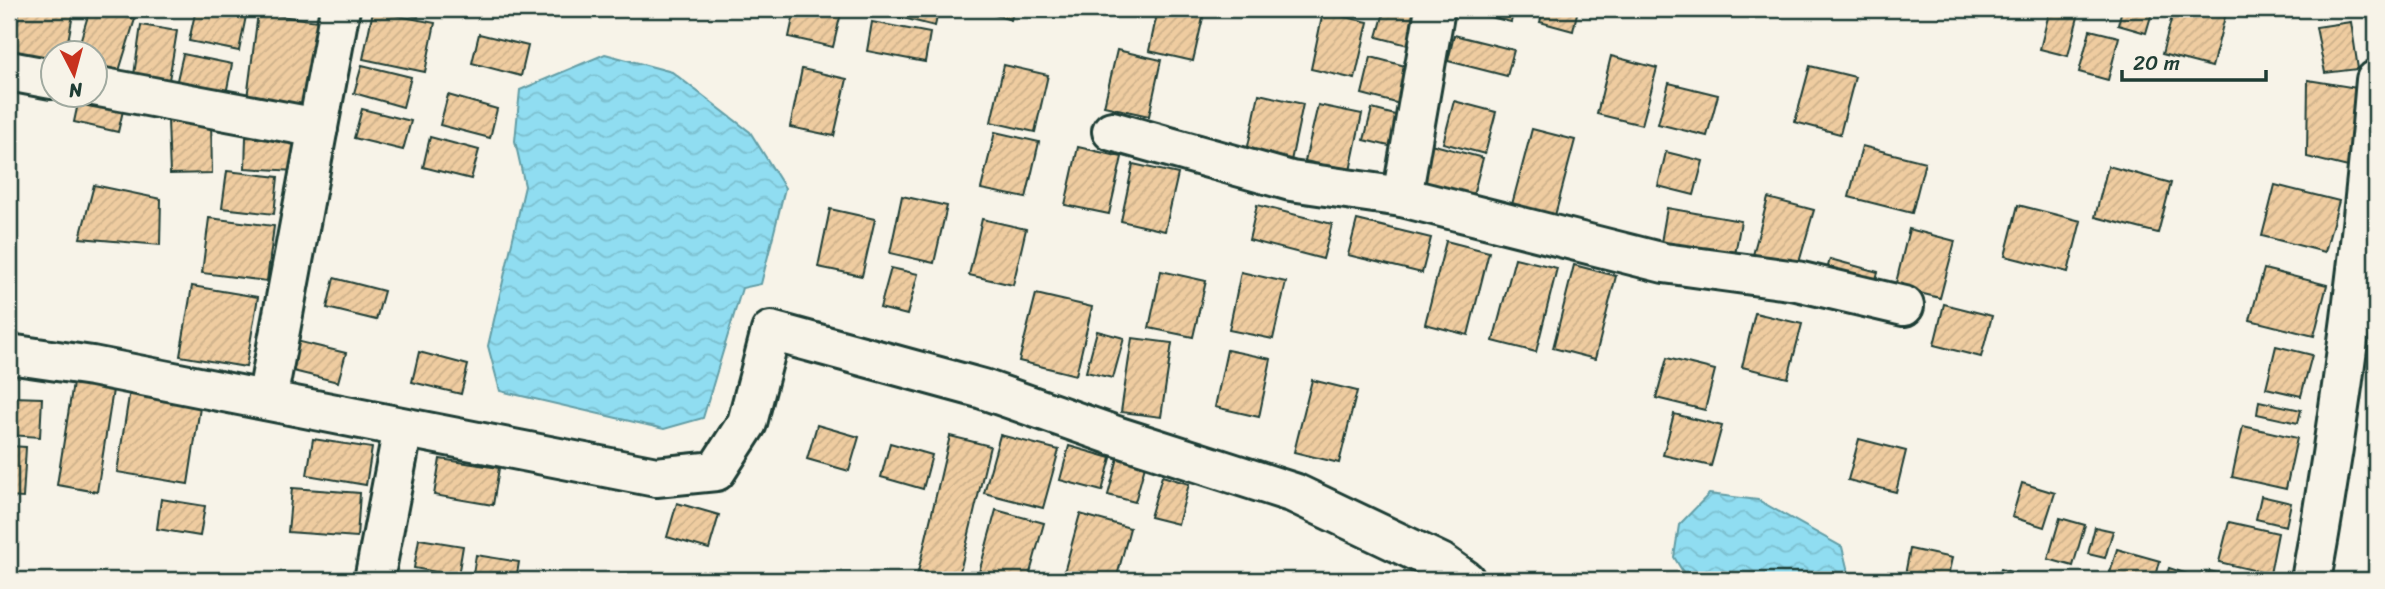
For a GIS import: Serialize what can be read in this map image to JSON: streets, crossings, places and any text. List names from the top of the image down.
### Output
{
  "scale_bar": "20 m",
  "north": "bottom"
}
